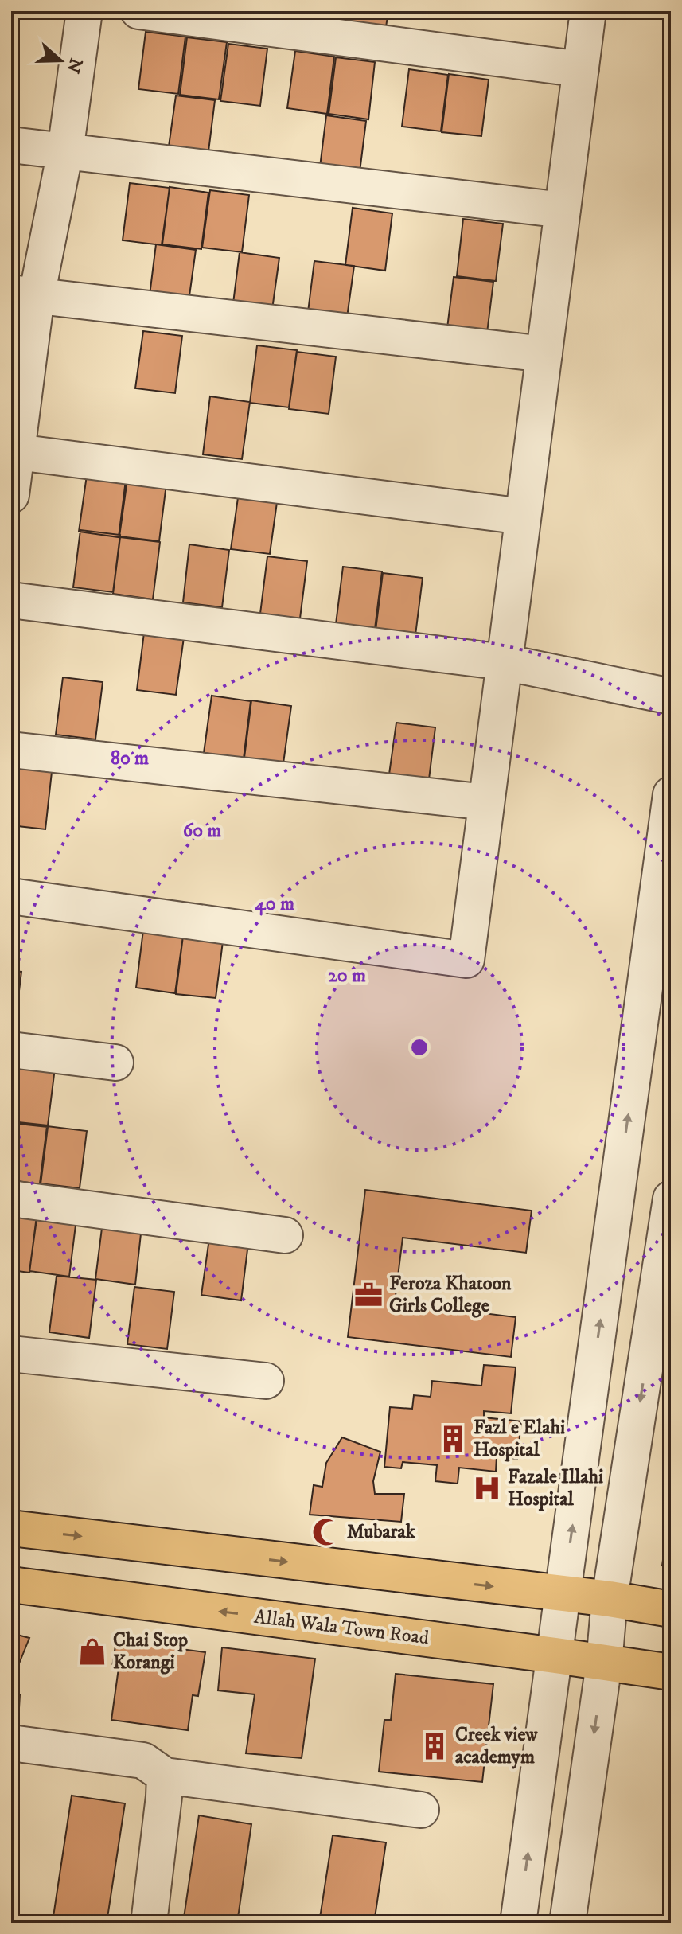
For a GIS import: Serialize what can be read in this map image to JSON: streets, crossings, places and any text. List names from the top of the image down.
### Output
{
  "streets": {
    "main road": ["Allah Wala Town Road"]
  },
  "places": {
    "office": ["Feroza Khatoon Girls College"],
    "building": ["Fazl e Elahi Hospital", "Creek view academym"],
    "hospital": ["Fazale Illahi Hospital"],
    "mosque": ["Mubarak"],
    "shop": ["Chai Stop Korangi"]
  },
  "north": "right",
  "rings": [
    "80 m",
    "60 m",
    "40 m",
    "20 m"
  ]
}
